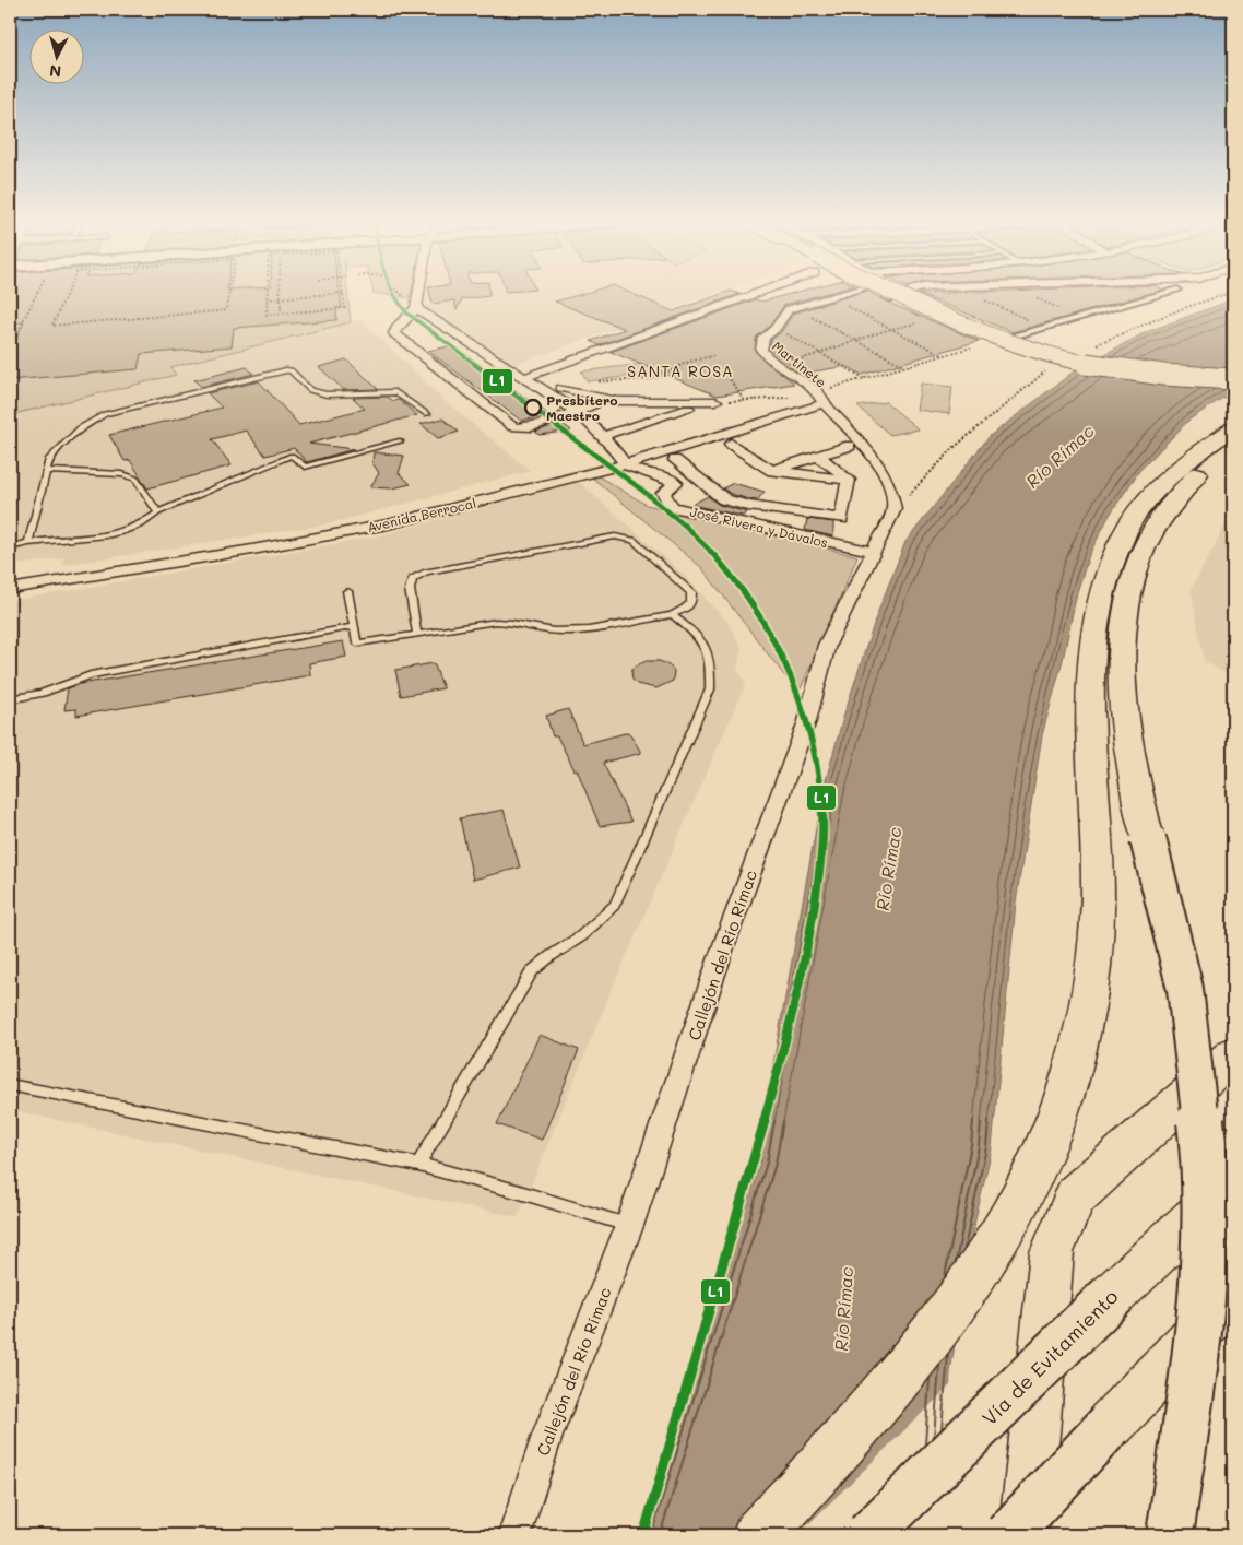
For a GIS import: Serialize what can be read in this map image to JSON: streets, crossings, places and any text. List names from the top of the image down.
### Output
{
  "streets": {
    "highway": ["Vía de Evitamiento"],
    "street": [
      "Martinete",
      "Avenida Berrocal",
      "José Rivera y Dávalos",
      "Callejón del Río Rímac"
    ]
  },
  "crossings": [
    ["Martinete", "Avenida Berrocal"],
    ["Avenida Berrocal", "José Rivera y Dávalos"],
    ["José Rivera y Dávalos", "Callejón del Río Rímac"]
  ],
  "districts": ["SANTA ROSA"],
  "water": ["Río Rímac"],
  "places": ["Presbítero Maestro"],
  "lines": ["transit line L1"],
  "north": "bottom"
}
